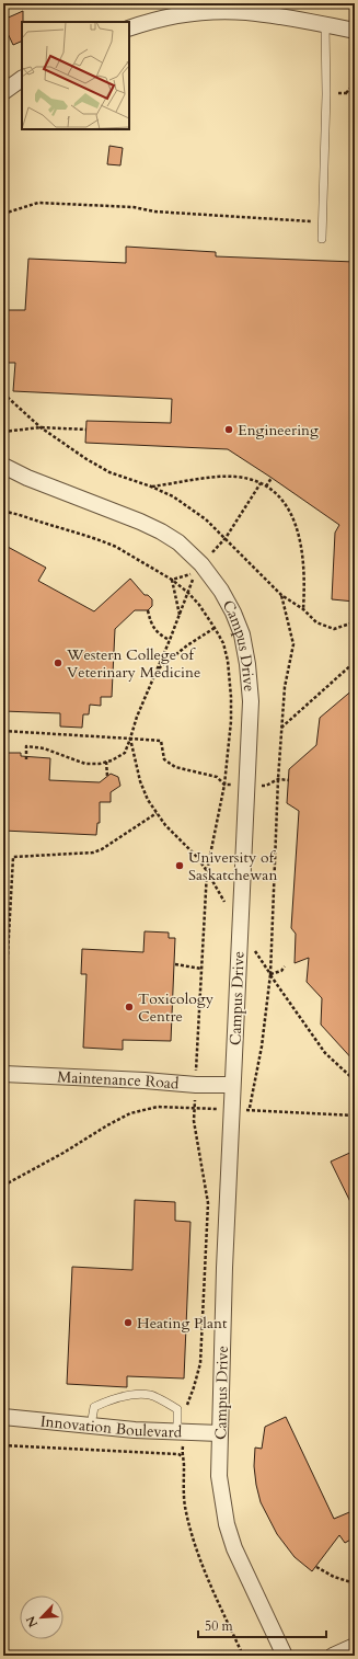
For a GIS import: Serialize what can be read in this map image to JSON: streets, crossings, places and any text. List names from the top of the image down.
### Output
{
  "streets": {
    "street": ["Campus Drive", "Maintenance Road", "Innovation Boulevard"]
  },
  "crossings": [
    ["Campus Drive", "Maintenance Road"],
    ["Campus Drive", "Innovation Boulevard"]
  ],
  "places": [
    "Engineering",
    "Western College of Veterinary Medicine",
    "University of Saskatchewan",
    "Toxicology Centre",
    "Heating Plant"
  ],
  "scale_bar": "50 m",
  "north": "bottom left"
}
